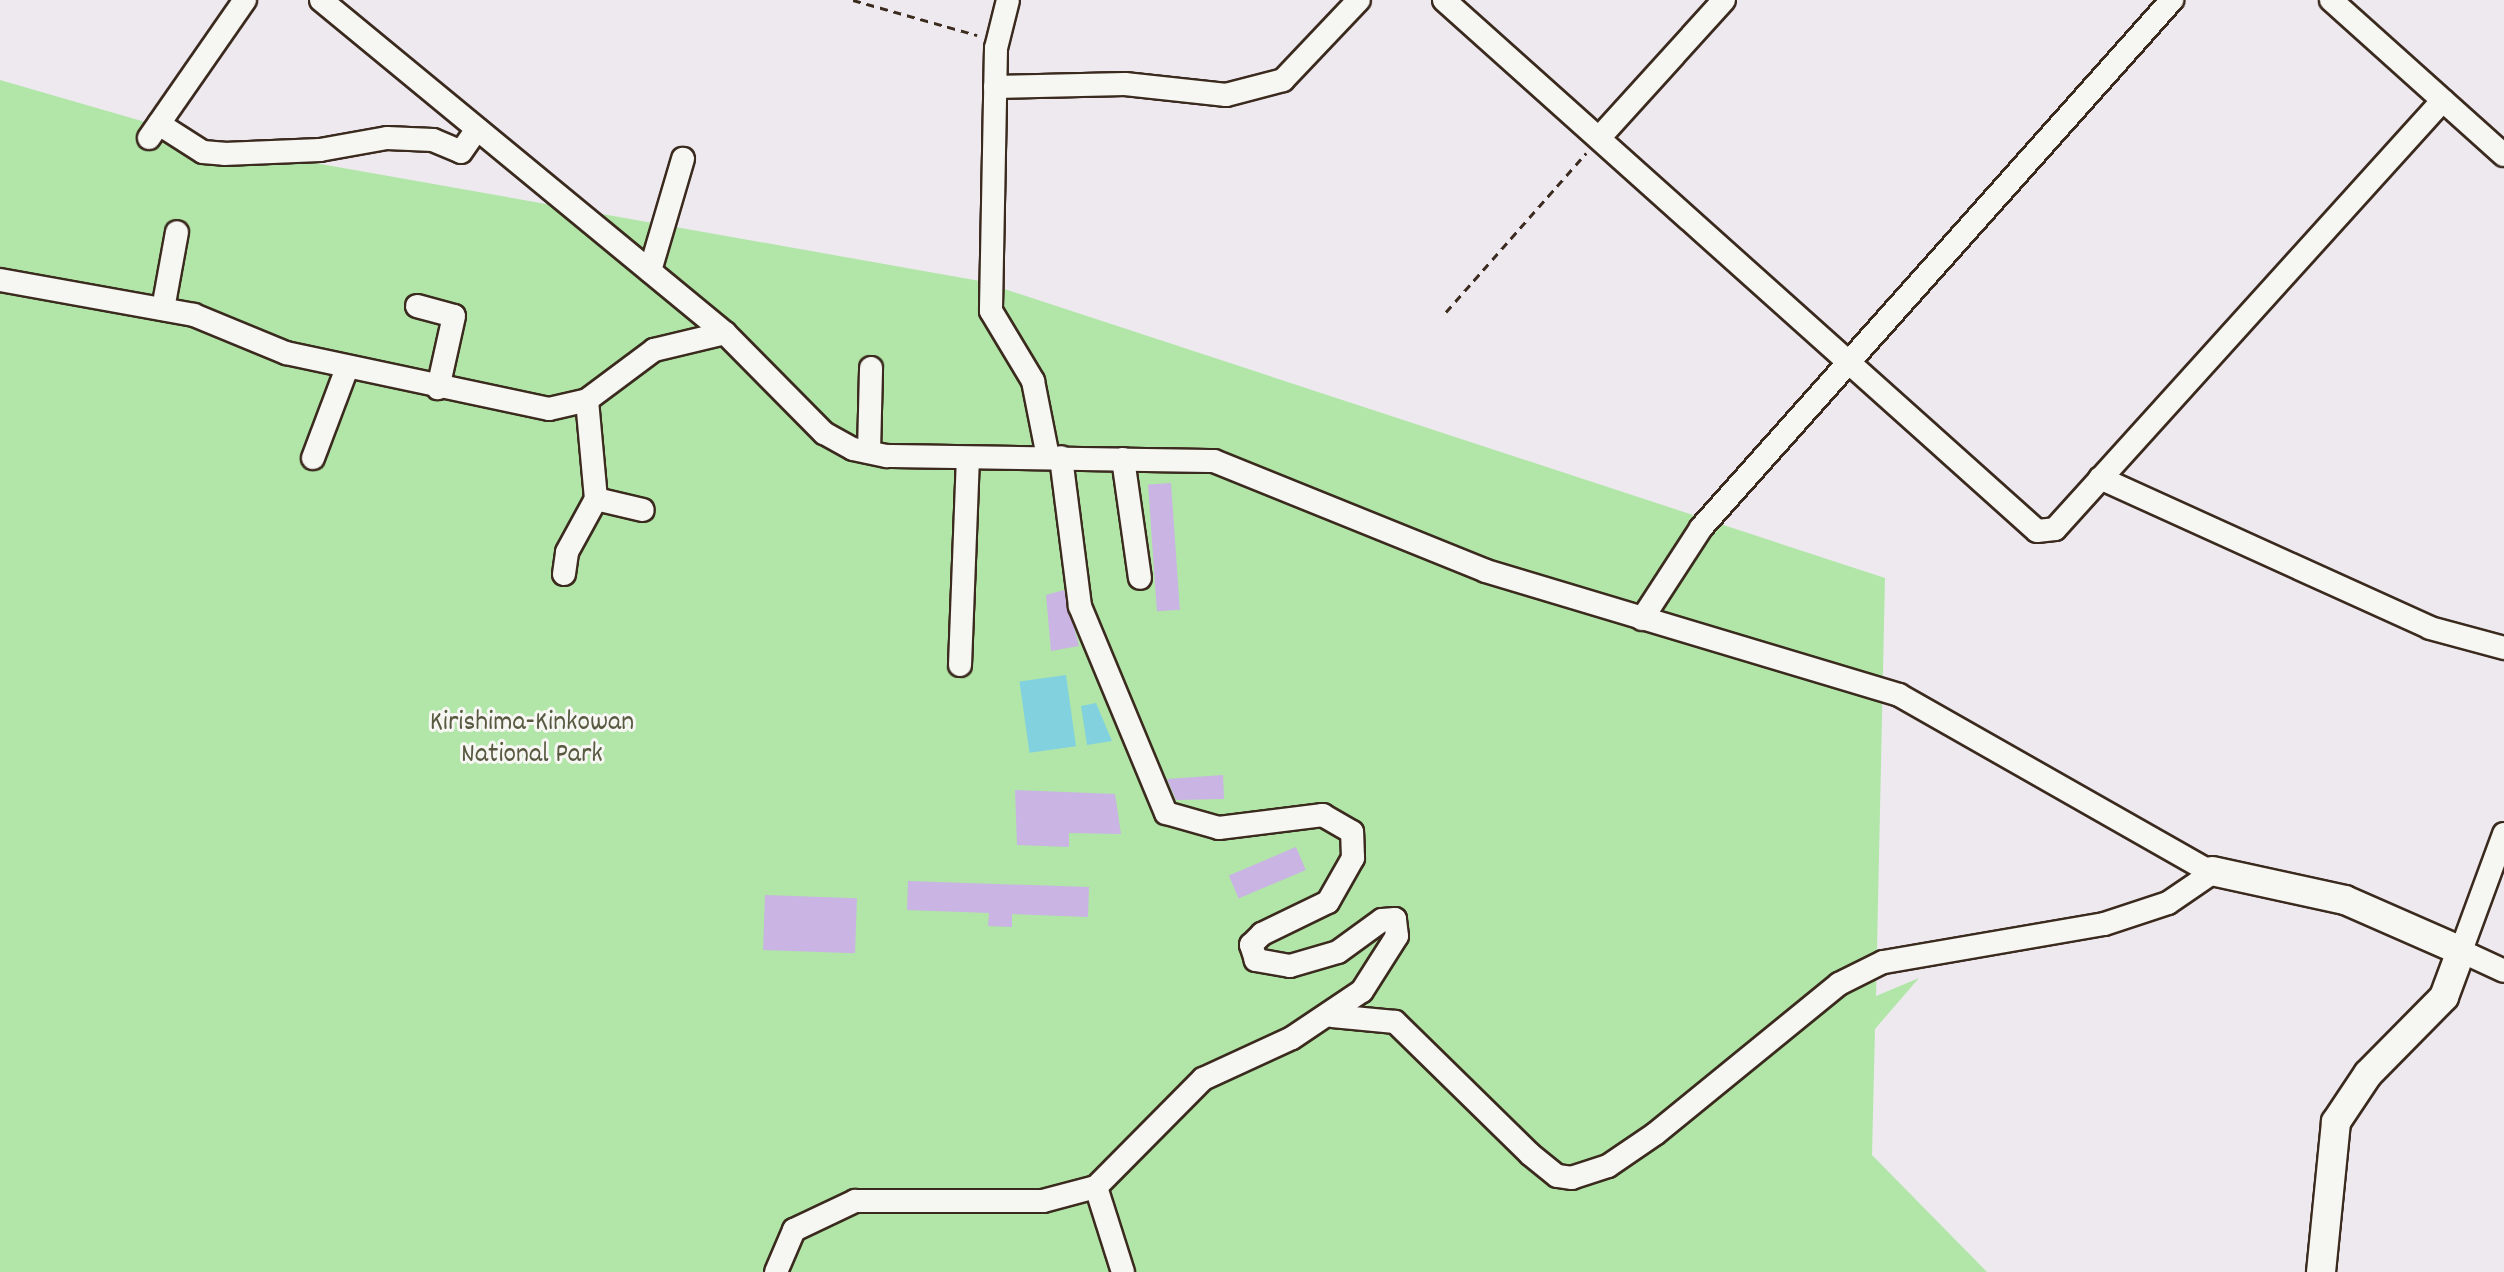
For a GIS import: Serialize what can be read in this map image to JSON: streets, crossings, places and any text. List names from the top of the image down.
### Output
{
  "parks": ["Kirishima-Kinkowan National Park"]
}
